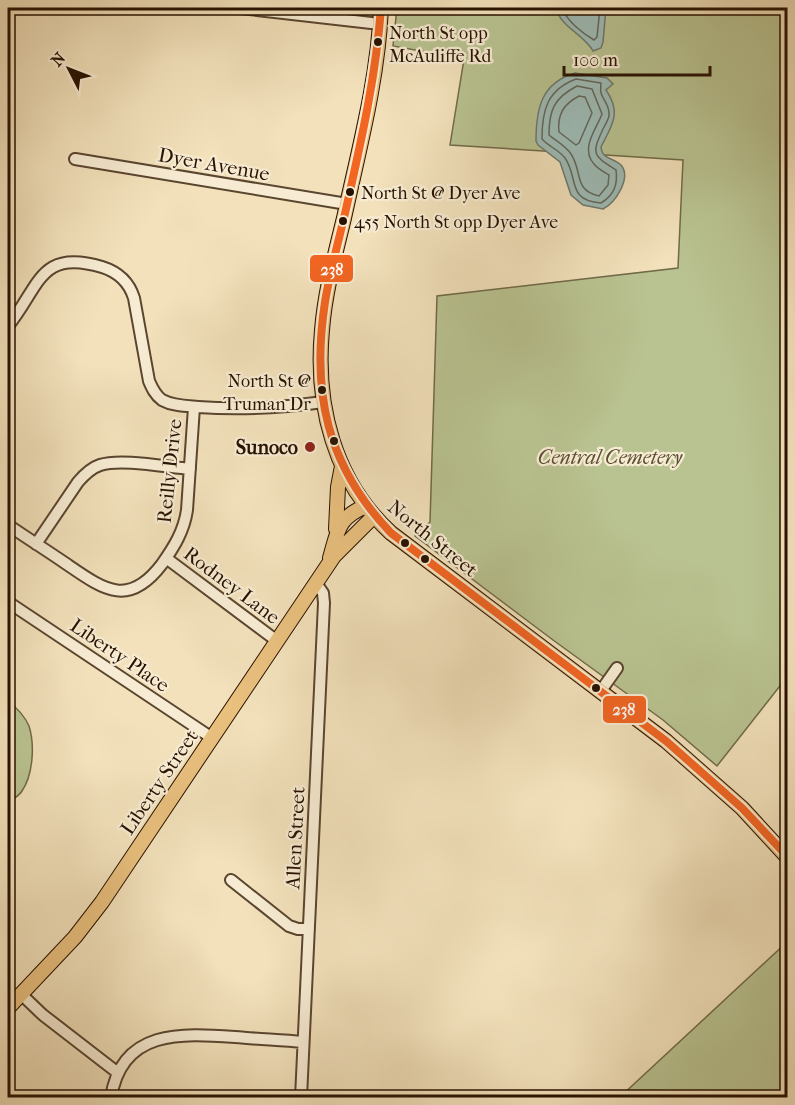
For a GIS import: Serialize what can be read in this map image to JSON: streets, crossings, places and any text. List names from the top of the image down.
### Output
{
  "streets": {
    "main road": ["North Street", "Liberty Street"],
    "street": [
      "Dyer Avenue",
      "Reilly Drive",
      "Rodney Lane",
      "Liberty Place",
      "Allen Street"
    ]
  },
  "crossings": [
    ["Dyer Avenue", "North Street"],
    ["Reilly Drive", "Rodney Lane"],
    ["North Street", "Liberty Street"],
    ["Rodney Lane", "Liberty Street"],
    ["Liberty Place", "Liberty Street"],
    ["Liberty Street", "Allen Street"]
  ],
  "parks": ["Central Cemetery"],
  "places": [
    "North St opp McAuliffe Rd",
    "North St @ Dyer Ave",
    "455 North St opp Dyer Ave",
    "North St @ Truman Dr",
    "Sunoco"
  ],
  "lines": ["transit line 238"],
  "scale_bar": "100 m",
  "north": "top left"
}
